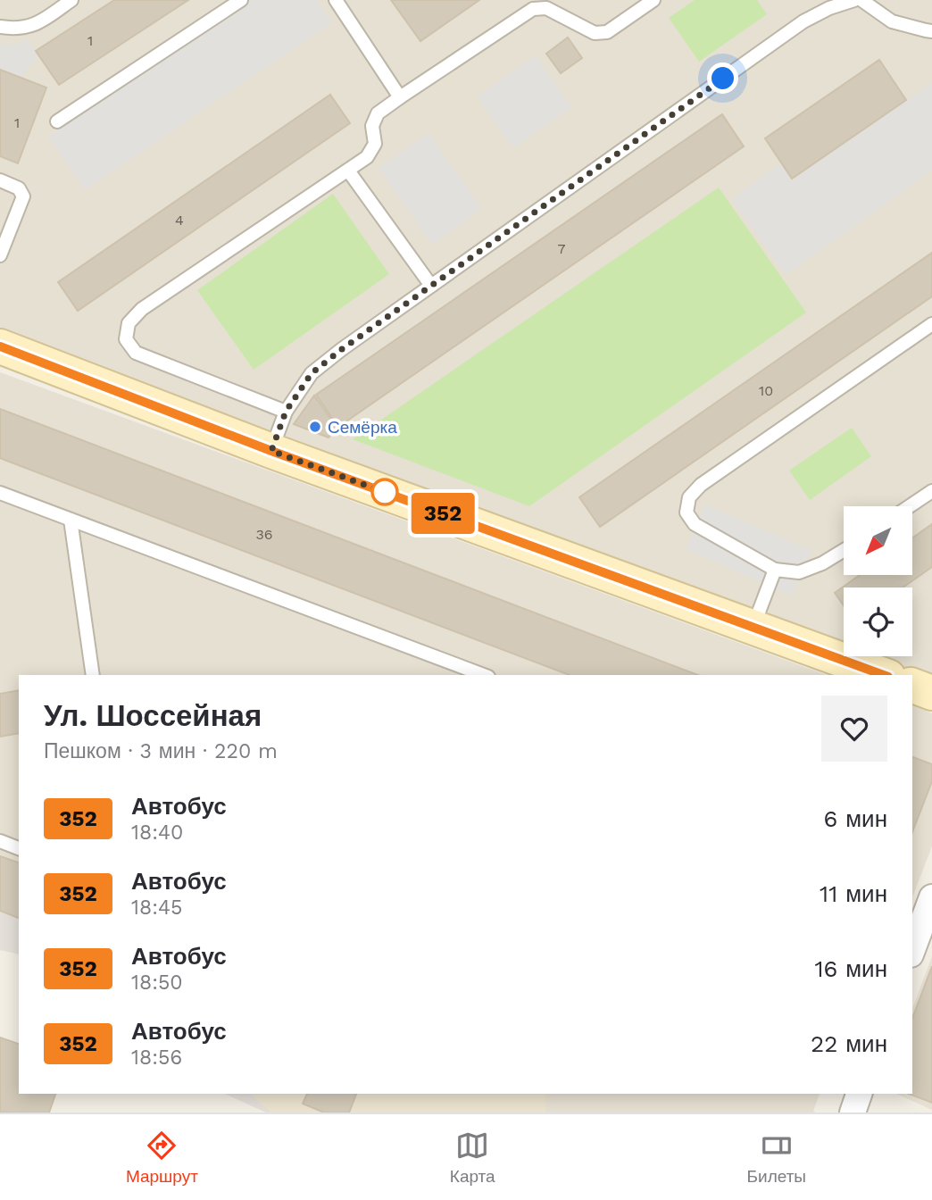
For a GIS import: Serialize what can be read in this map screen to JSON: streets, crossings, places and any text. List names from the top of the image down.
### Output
{
  "places": ["Семёрка"],
  "lines": ["bus line 352"],
  "house_numbers": [
    "1",
    "1",
    "4",
    "7",
    "10",
    "36"
  ],
  "north": "bottom left",
  "page": {
    "on_map": "352",
    "heading": ["Ул. Шоссейная", "Пешком · 3 мин · 220 m"],
    "list": [
      {
        "mark": "352",
        "name": "Автобус",
        "note": "18:40",
        "value": "6 мин"
      },
      {
        "mark": "352",
        "name": "Автобус",
        "note": "18:45",
        "value": "11 мин"
      },
      {
        "mark": "352",
        "name": "Автобус",
        "note": "18:50",
        "value": "16 мин"
      },
      {
        "mark": "352",
        "name": "Автобус",
        "note": "18:56",
        "value": "22 мин"
      }
    ],
    "tabs": ["Маршрут", "Карта", "Билеты"]
  }
}
